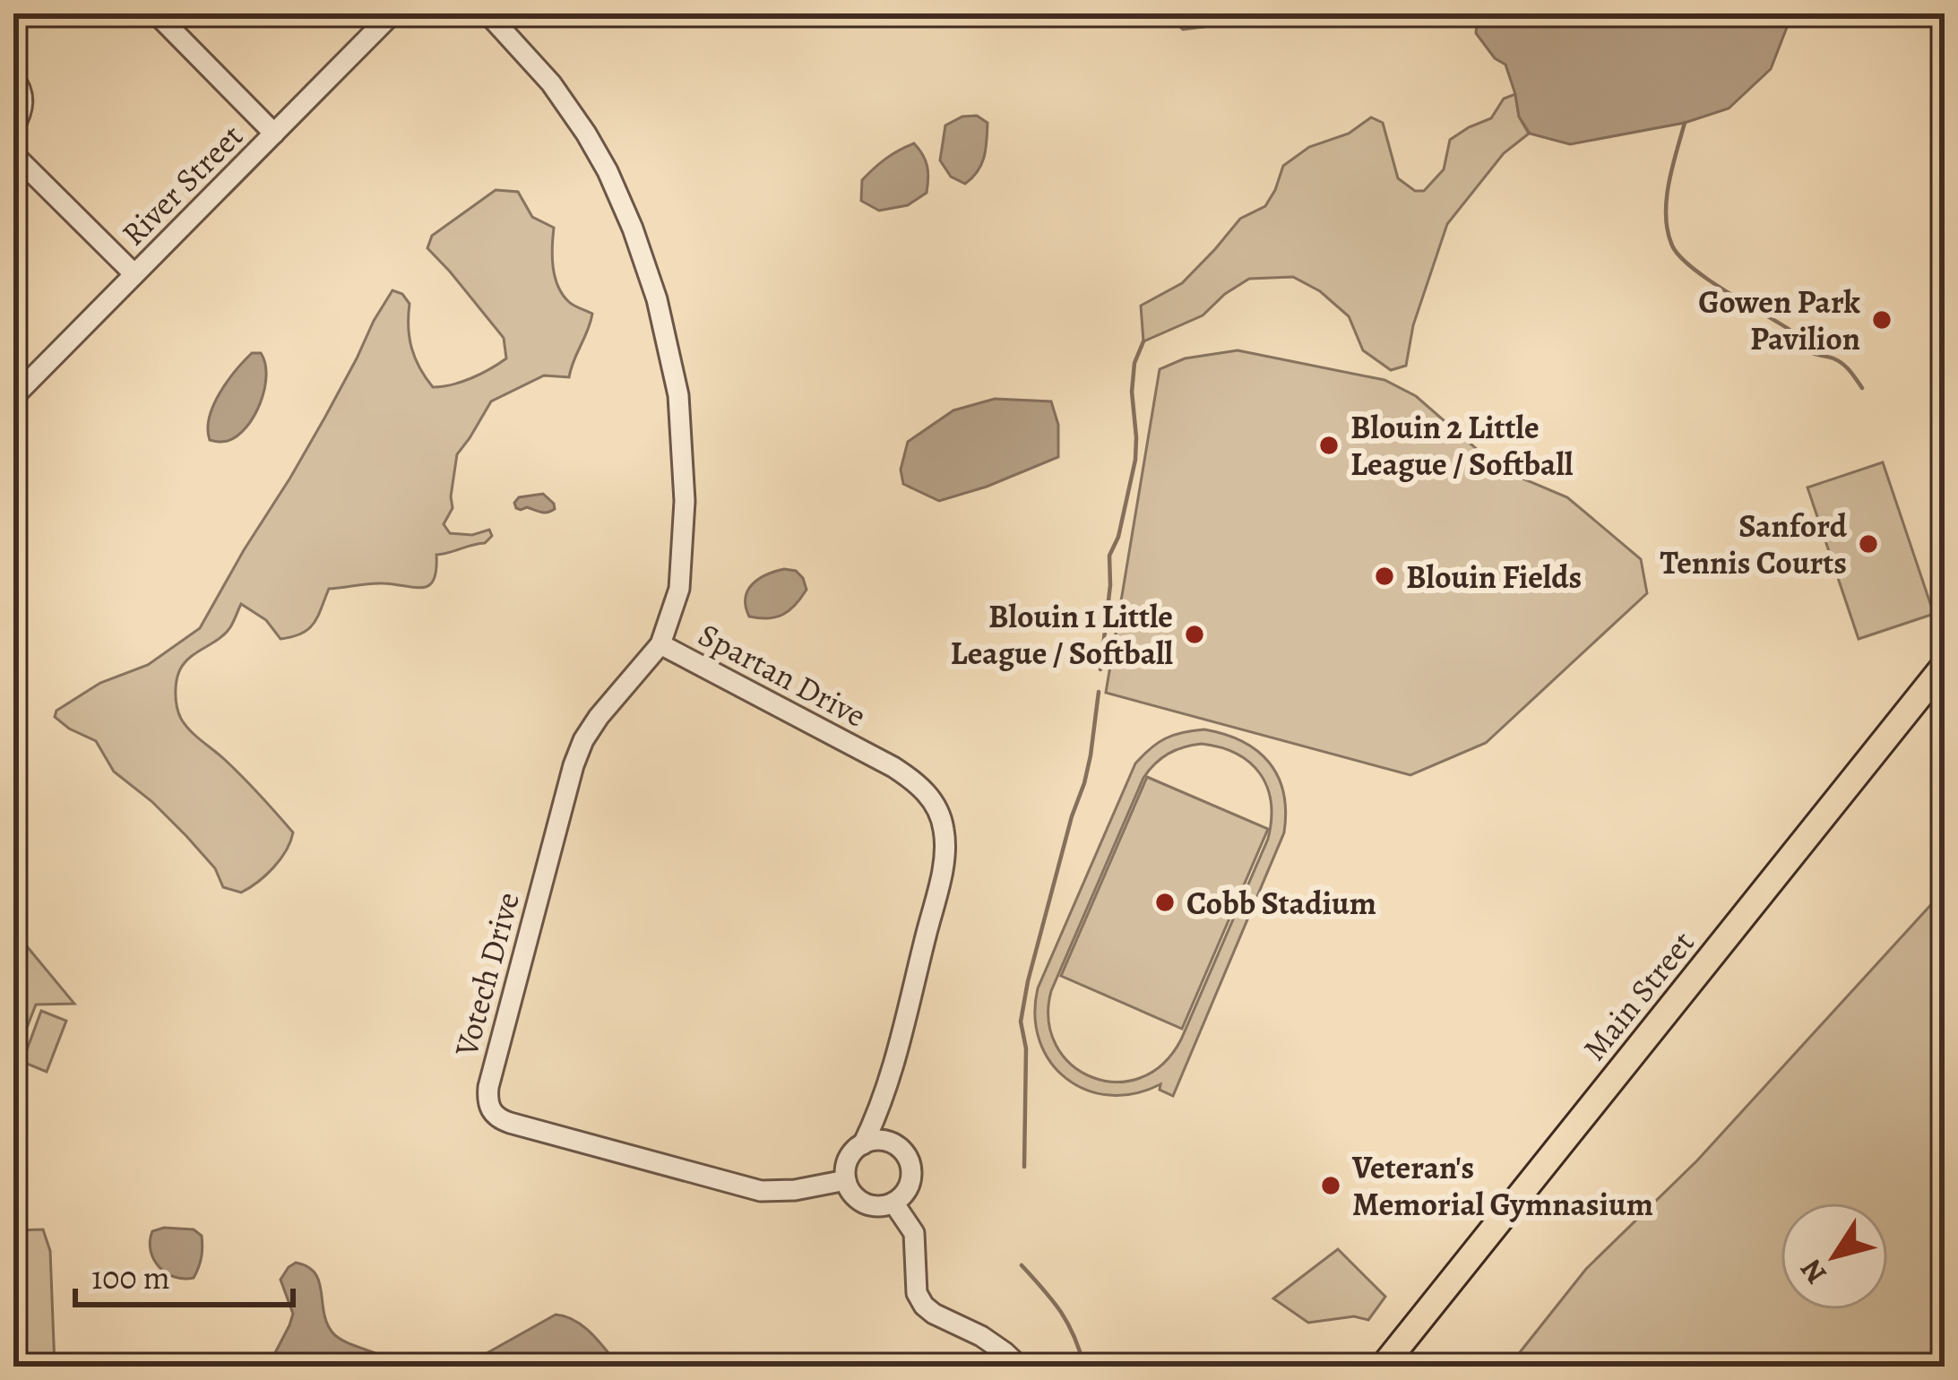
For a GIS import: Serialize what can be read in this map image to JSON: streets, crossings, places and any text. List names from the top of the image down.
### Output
{
  "streets": {
    "main road": ["Main Street"],
    "street": ["River Street", "Spartan Drive", "Votech Drive"]
  },
  "crossings": [
    ["Spartan Drive", "Votech Drive"]
  ],
  "places": [
    "Gowen Park Pavilion",
    "Blouin 2 Little League / Softball",
    "Sanford Tennis Courts",
    "Blouin Fields",
    "Blouin 1 Little League / Softball",
    "Cobb Stadium",
    "Veteran's Memorial Gymnasium"
  ],
  "scale_bar": "100 m",
  "north": "bottom left"
}
